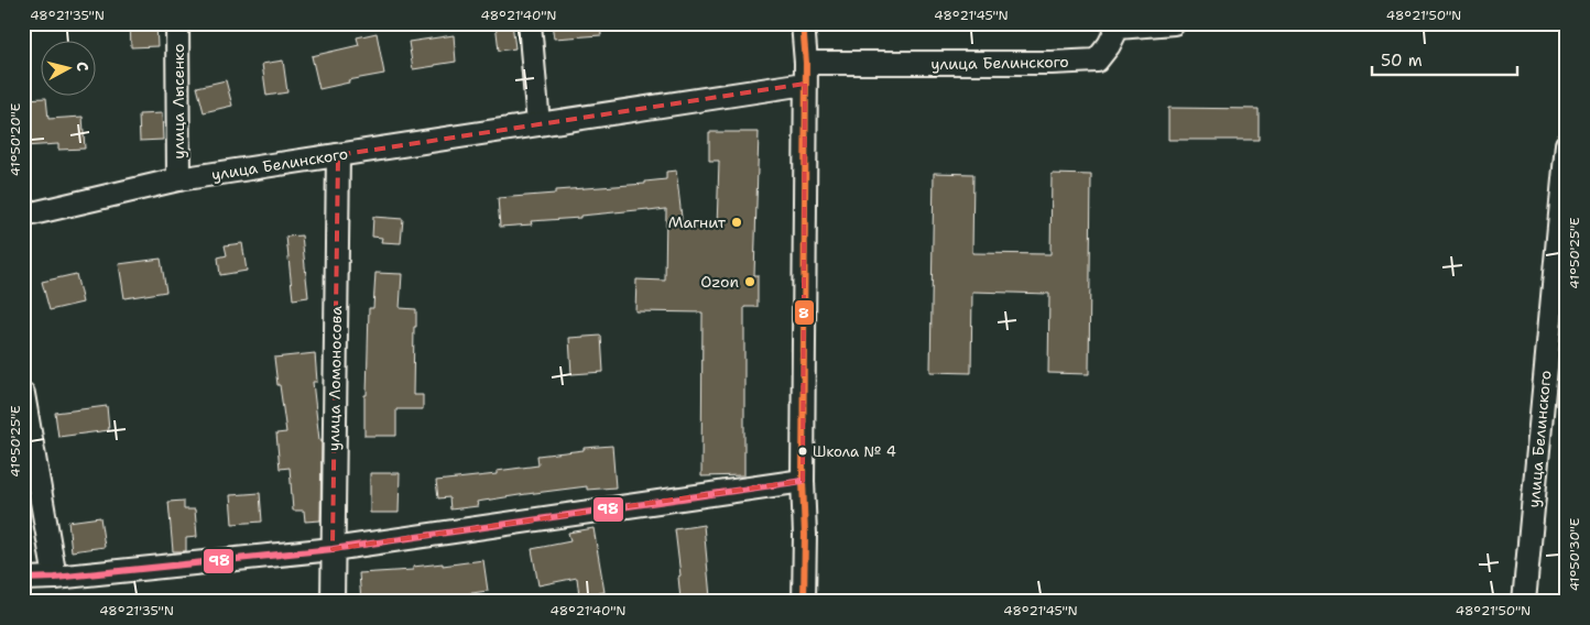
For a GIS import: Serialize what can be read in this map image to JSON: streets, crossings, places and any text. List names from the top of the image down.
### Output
{
  "streets": {
    "street": ["улица Белинского", "улица Лысенко", "улица Ломоносова"]
  },
  "crossings": [
    ["улица Белинского", "улица Лысенко"],
    ["улица Белинского", "улица Ломоносова"]
  ],
  "places": ["Магнит", "Ozon", "Школа № 4"],
  "lines": ["transit line 8", "transit line 98"],
  "scale_bar": "50 m",
  "north": "right",
  "coordinates": [
    "48°21'35\"N",
    "48°21'40\"N",
    "48°21'45\"N",
    "48°21'50\"N",
    "41°50'20\"E",
    "41°50'25\"E",
    "41°50'30\"E"
  ]
}
